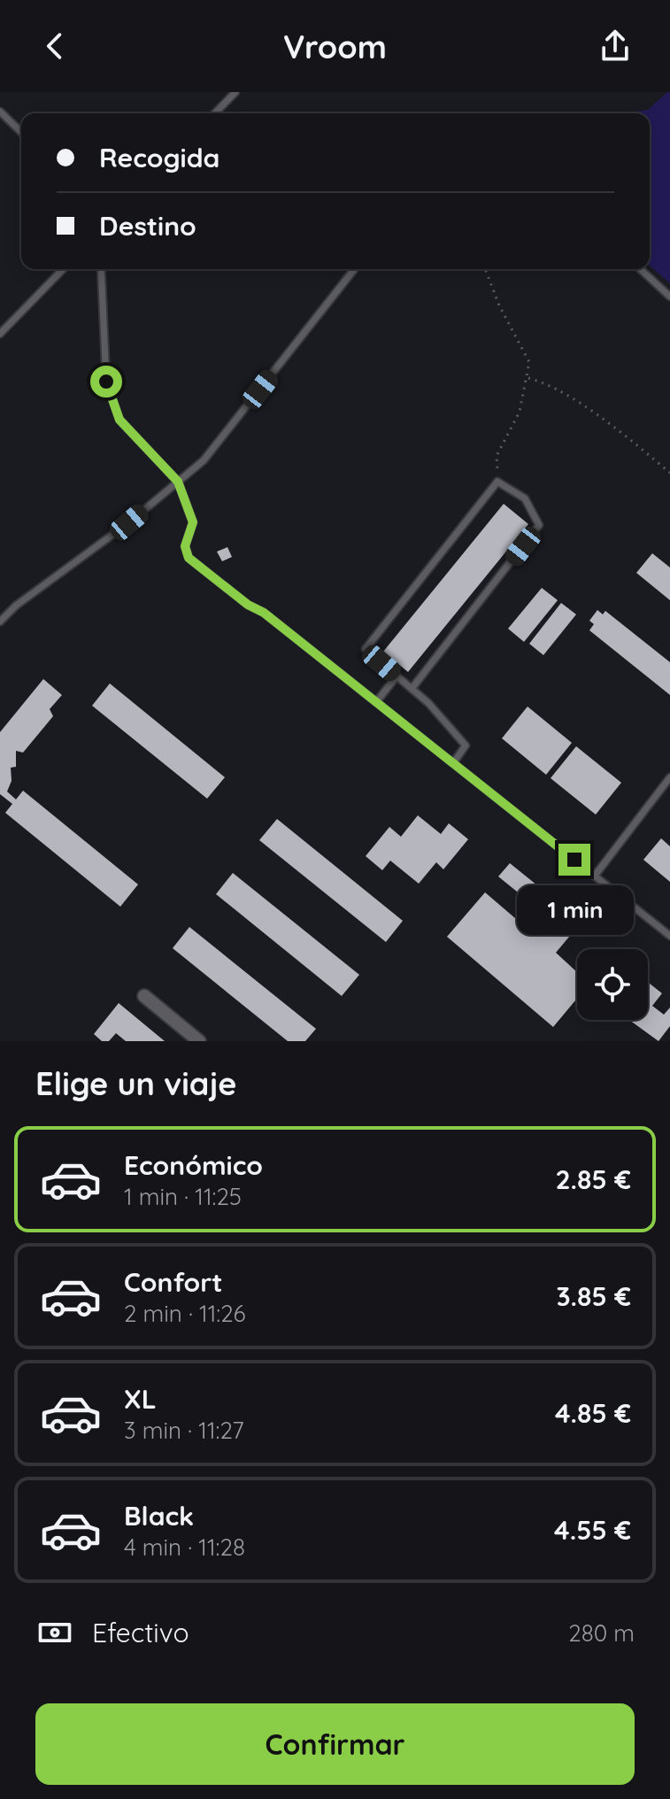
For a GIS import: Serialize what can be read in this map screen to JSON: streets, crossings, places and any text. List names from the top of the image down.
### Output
{
  "page": {
    "header": "Vroom",
    "banner": ["Recogida", "Destino"],
    "bubble": "1 min",
    "heading": "Elige un viaje",
    "list": [
      {
        "name": "Económico",
        "note": "1 min · 11:25",
        "value": "2.85 €"
      },
      {
        "name": "Confort",
        "note": "2 min · 11:26",
        "value": "3.85 €"
      },
      {
        "name": "XL",
        "note": "3 min · 11:27",
        "value": "4.85 €"
      },
      {
        "name": "Black",
        "note": "4 min · 11:28",
        "value": "4.55 €"
      }
    ],
    "pay": ["Efectivo", "280 m"],
    "buttons": "Confirmar"
  }
}
